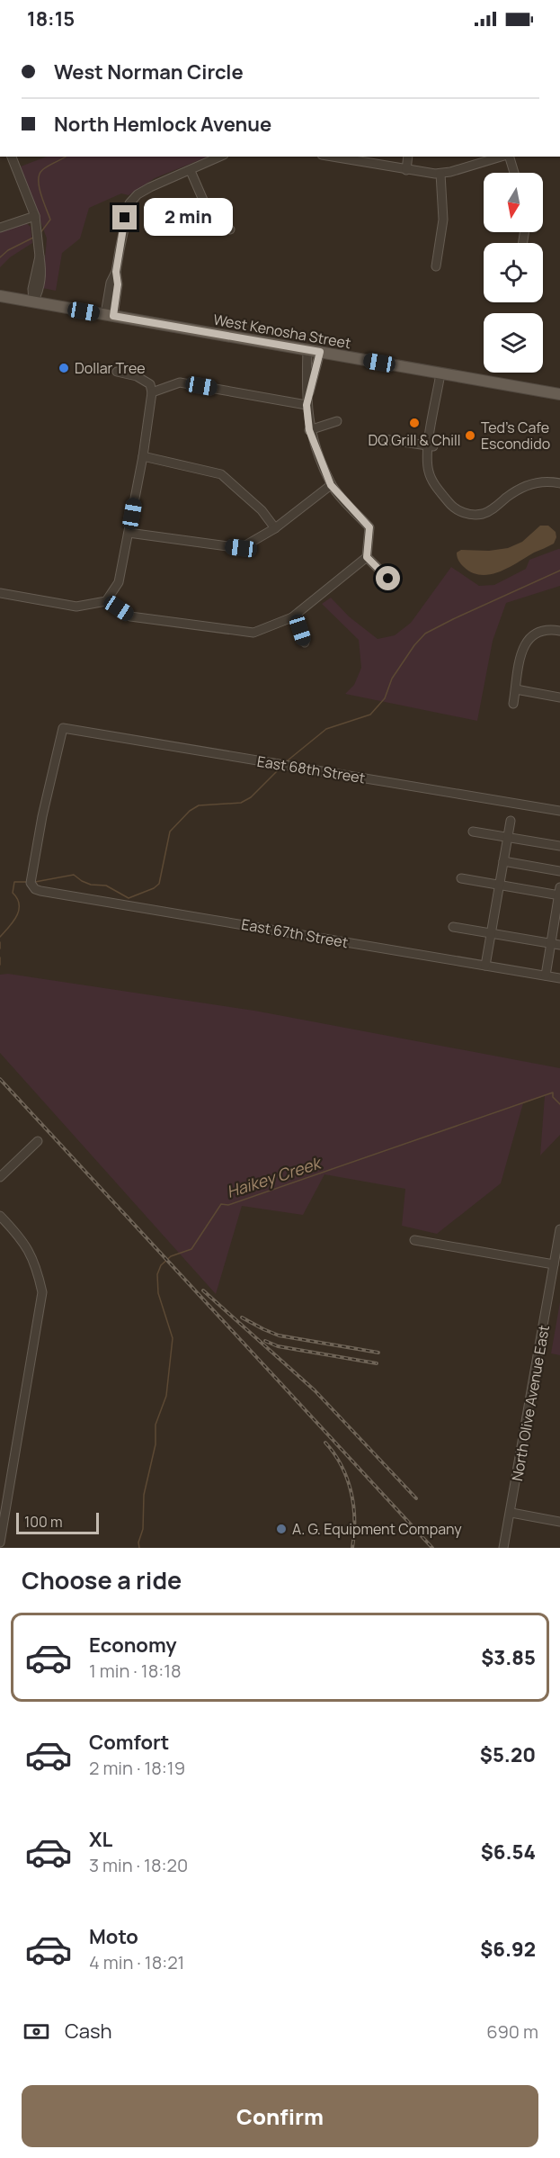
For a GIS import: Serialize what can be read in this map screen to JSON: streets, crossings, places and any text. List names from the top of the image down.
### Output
{
  "streets": {
    "main road": ["West Kenosha Street"],
    "street": ["East 68th Street", "East 67th Street", "North Olive Avenue East"]
  },
  "crossings": [
    ["East 68th Street", "East 67th Street"]
  ],
  "water": ["Haikey Creek"],
  "places": [
    "Dollar Tree",
    "DQ Grill & Chill",
    "Ted's Cafe Escondido",
    "A. G. Equipment Company"
  ],
  "scale_bar": "100 m",
  "north": "bottom",
  "page": {
    "status": "18:15",
    "banner": ["West Norman Circle", "North Hemlock Avenue"],
    "bubble": "2 min",
    "scale": "100 m",
    "heading": "Choose a ride",
    "list": [
      {
        "name": "Economy",
        "note": "1 min · 18:18",
        "value": "$3.85"
      },
      {
        "name": "Comfort",
        "note": "2 min · 18:19",
        "value": "$5.20"
      },
      {
        "name": "XL",
        "note": "3 min · 18:20",
        "value": "$6.54"
      },
      {
        "name": "Moto",
        "note": "4 min · 18:21",
        "value": "$6.92"
      }
    ],
    "pay": ["Cash", "690 m"],
    "buttons": "Confirm"
  }
}
